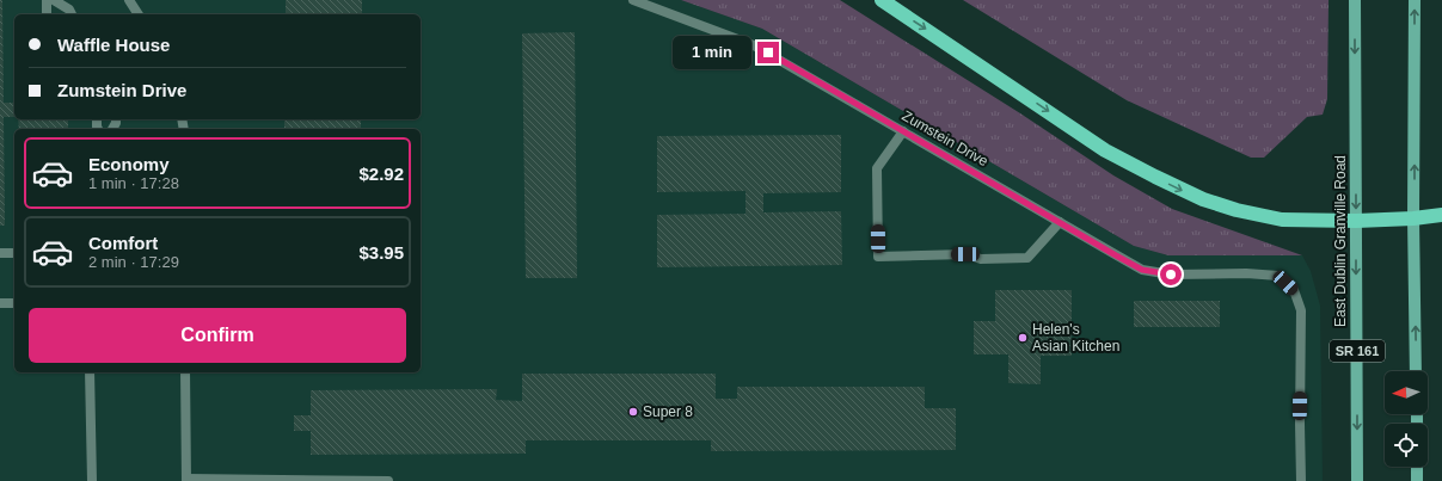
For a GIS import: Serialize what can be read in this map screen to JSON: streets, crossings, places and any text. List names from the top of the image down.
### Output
{
  "streets": {
    "main road": ["East Dublin Granville Road", "SR 161"],
    "street": ["Zumstein Drive"]
  },
  "places": ["Helen's Asian Kitchen", "Super 8"],
  "north": "left",
  "page": {
    "banner": ["Waffle House", "Zumstein Drive"],
    "bubble": "1 min",
    "list": [
      {
        "name": "Economy",
        "note": "1 min · 17:28",
        "value": "$2.92"
      },
      {
        "name": "Comfort",
        "note": "2 min · 17:29",
        "value": "$3.95"
      }
    ],
    "buttons": "Confirm"
  }
}
